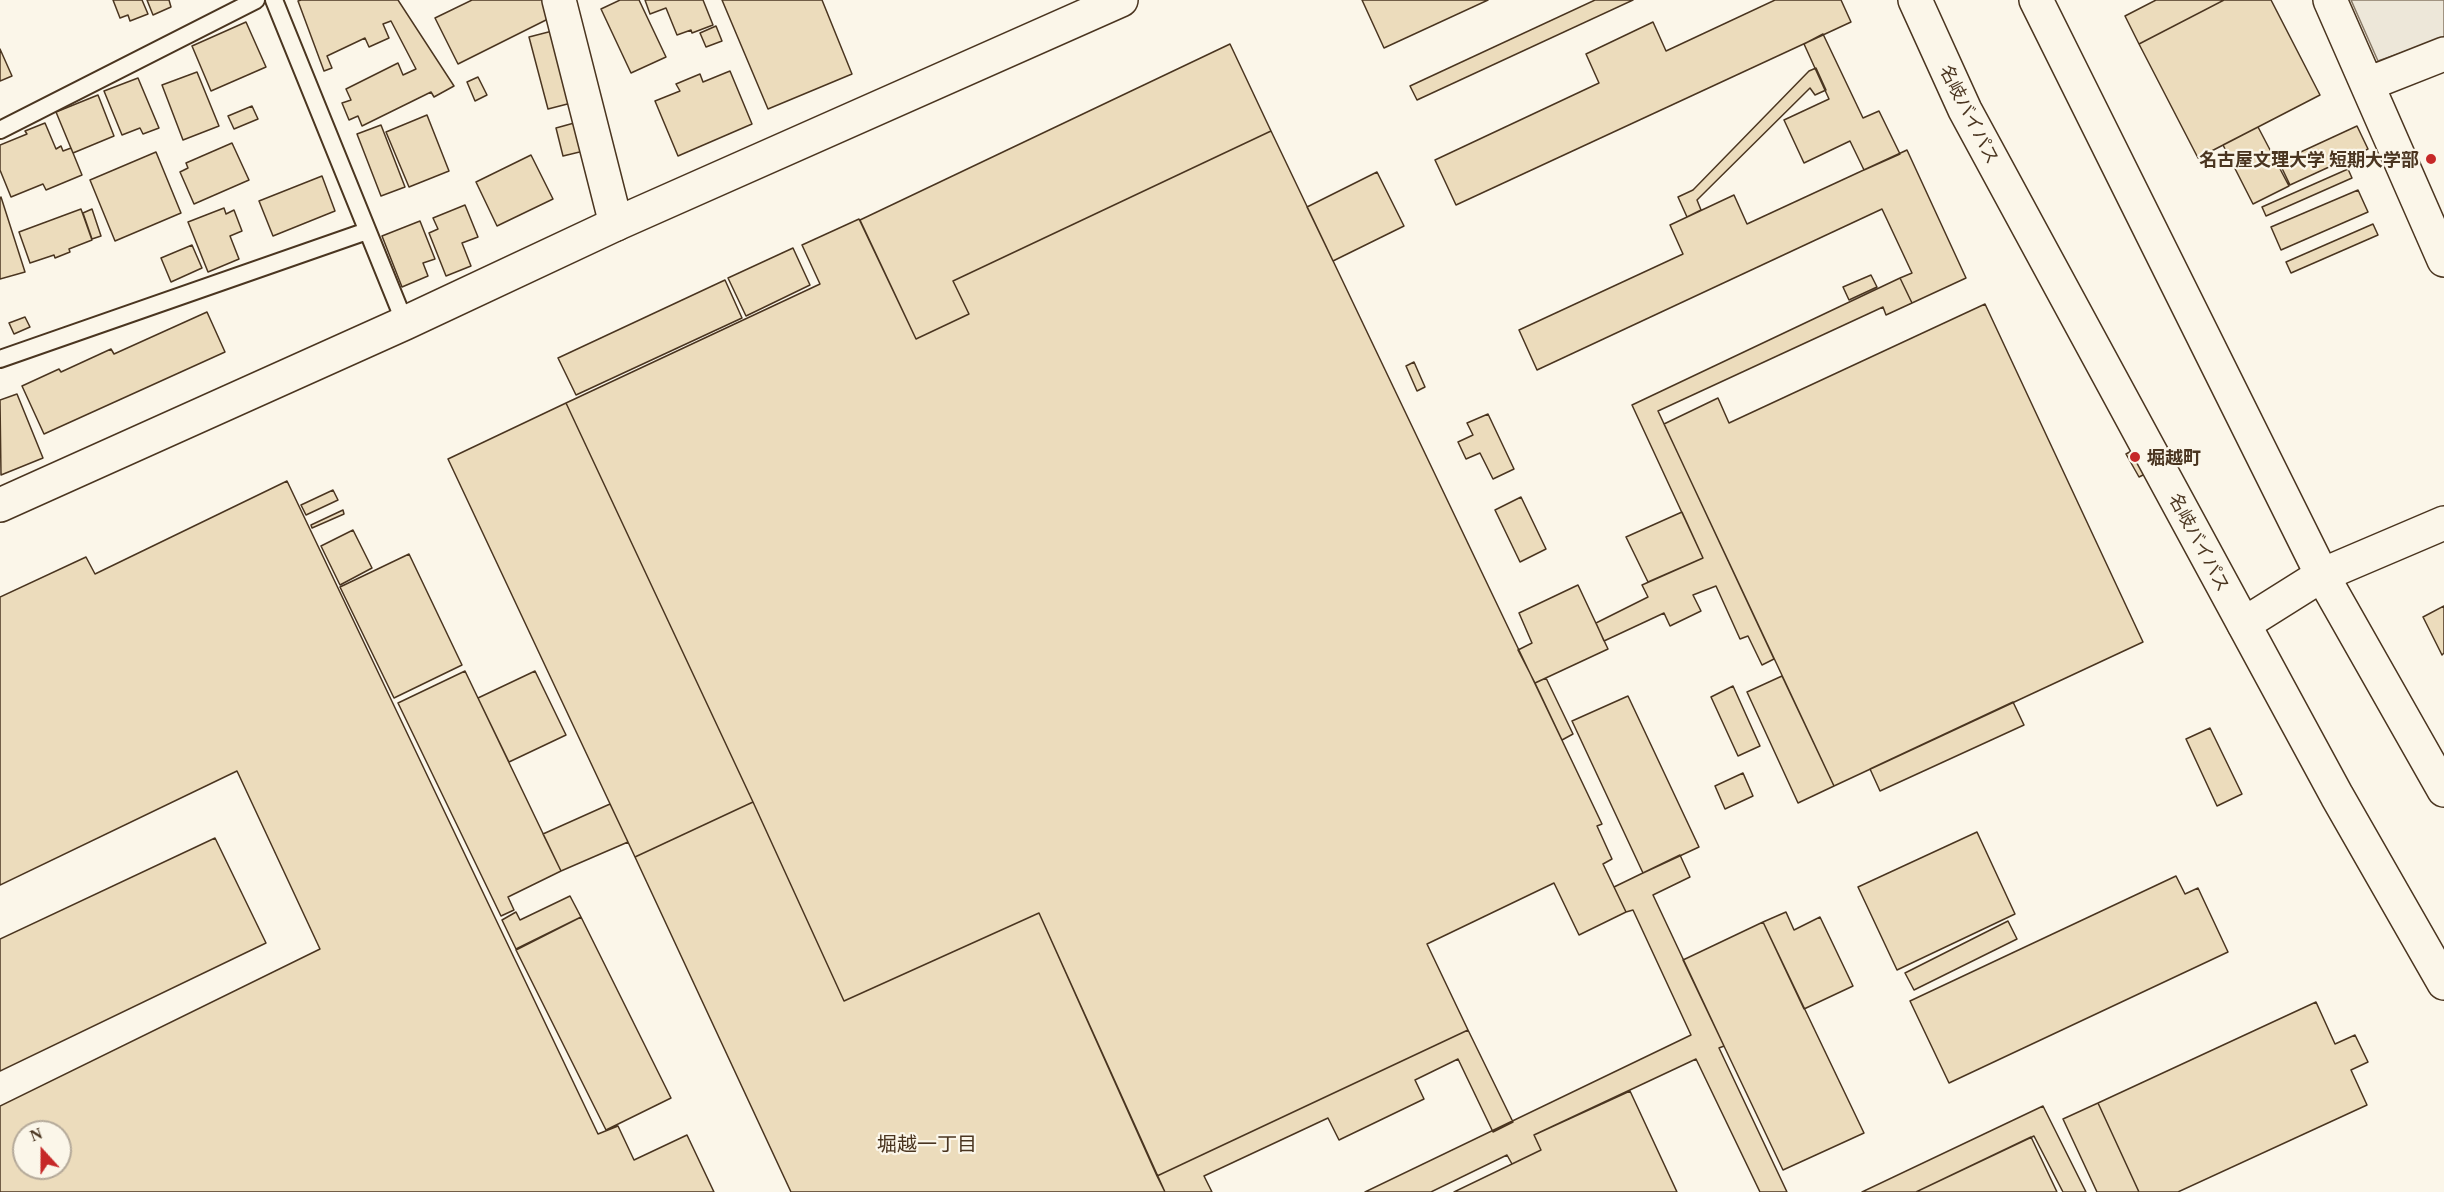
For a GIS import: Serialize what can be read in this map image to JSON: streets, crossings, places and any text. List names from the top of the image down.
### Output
{
  "streets": {
    "main road": ["名岐バイパス"]
  },
  "districts": ["堀越一丁目"],
  "places": ["名古屋文理大学 短期大学部", "堀越町"],
  "north": "top"
}
